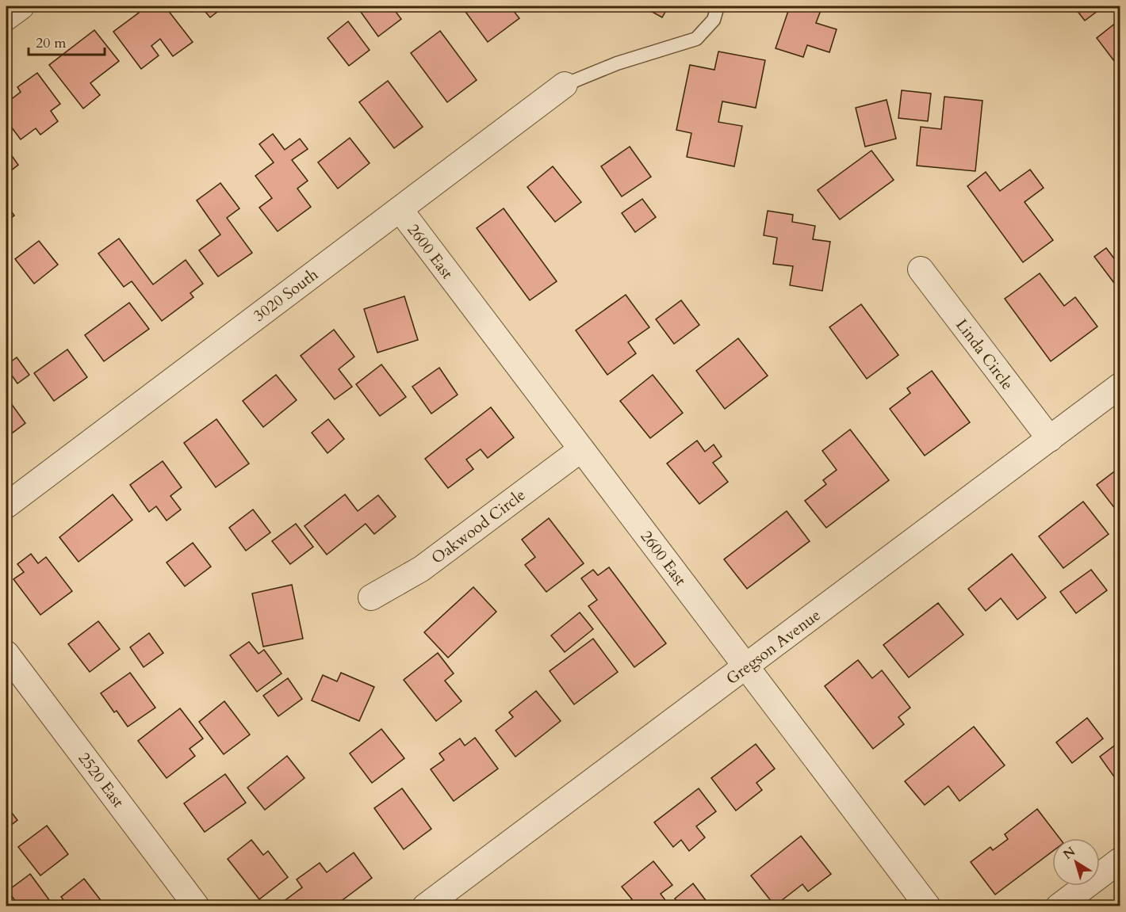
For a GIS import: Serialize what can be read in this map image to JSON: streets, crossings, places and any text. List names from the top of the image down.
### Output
{
  "streets": {
    "street": [
      "2600 East",
      "3020 South",
      "Linda Circle",
      "Oakwood Circle",
      "Gregson Avenue",
      "2520 East"
    ]
  },
  "crossings": [
    ["2600 East", "3020 South"],
    ["2600 East", "Oakwood Circle"],
    ["2600 East", "Gregson Avenue"],
    ["Linda Circle", "Gregson Avenue"]
  ],
  "scale_bar": "20 m",
  "north": "top left"
}
